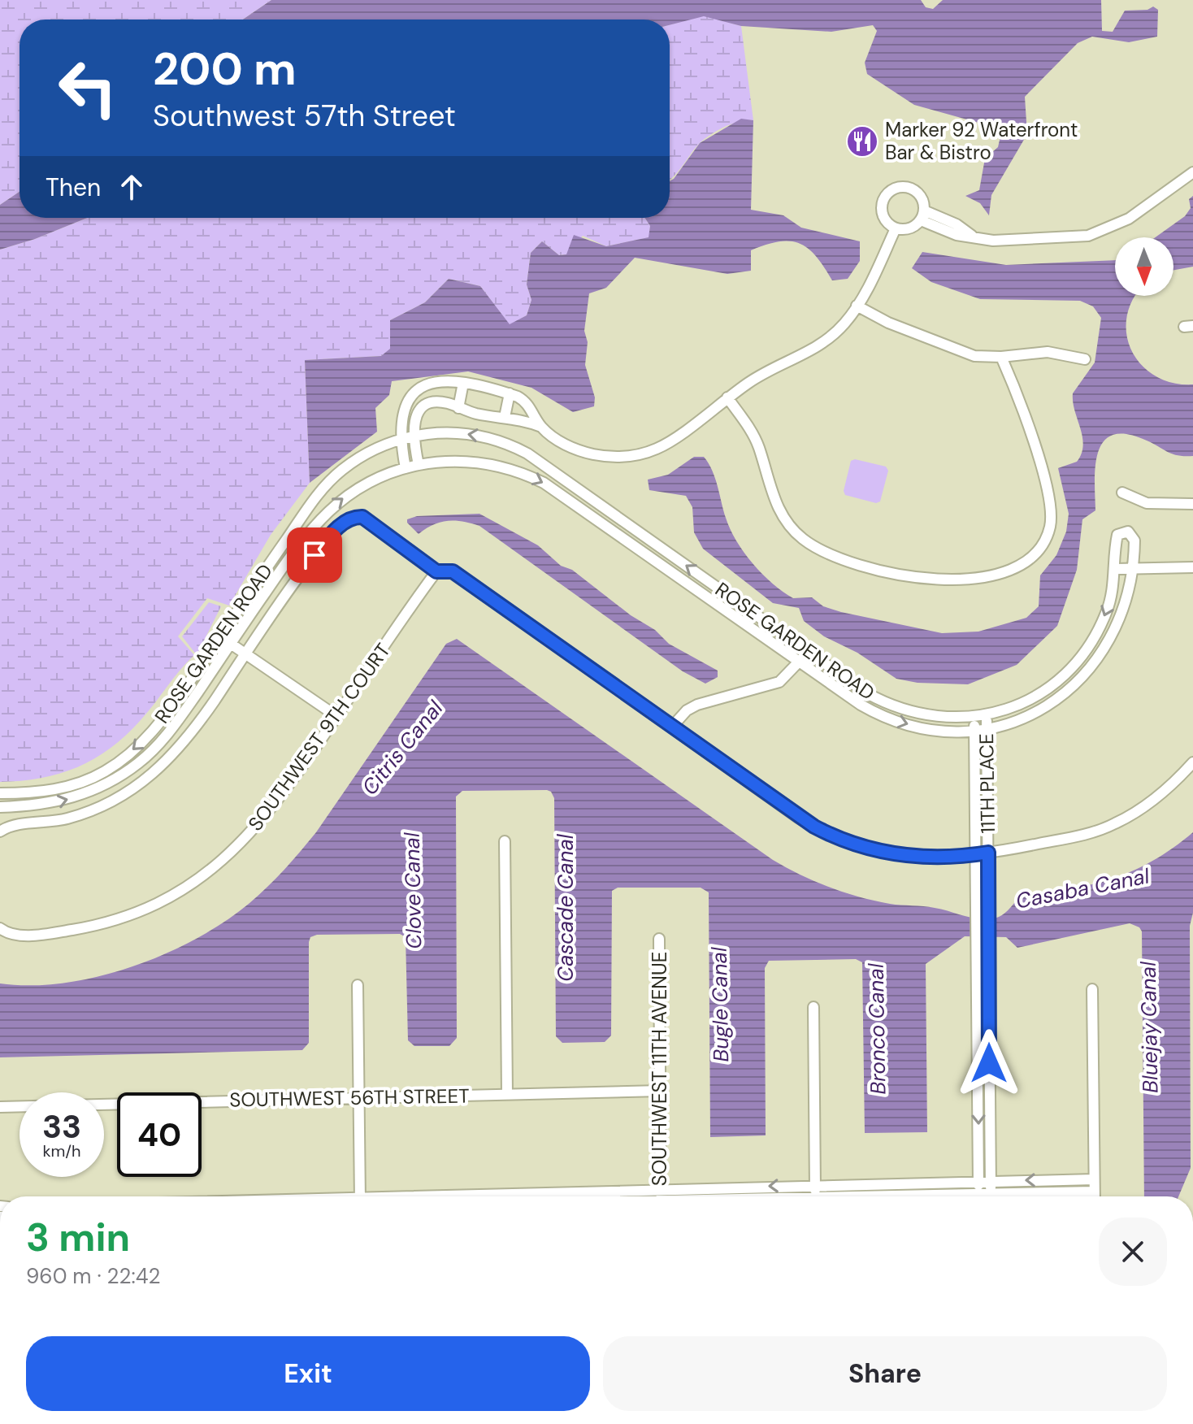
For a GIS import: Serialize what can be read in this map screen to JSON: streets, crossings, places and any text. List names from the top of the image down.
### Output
{
  "streets": {
    "street": [
      "ROSE GARDEN ROAD",
      "SOUTHWEST 9TH COURT",
      "11TH PLACE",
      "SOUTHWEST 11TH AVENUE",
      "SOUTHWEST 56TH STREET"
    ]
  },
  "crossings": [
    ["ROSE GARDEN ROAD", "SOUTHWEST 9TH COURT"],
    ["ROSE GARDEN ROAD", "11TH PLACE"],
    ["SOUTHWEST 11TH AVENUE", "SOUTHWEST 56TH STREET"]
  ],
  "water": [
    "Citris Canal",
    "Casaba Canal",
    "Clove Canal",
    "Cascade Canal",
    "Bugle Canal",
    "Bluejay Canal",
    "Bronco Canal"
  ],
  "places": {
    "restaurant": ["Marker 92 Waterfront Bar & Bistro"]
  },
  "north": "bottom",
  "page": {
    "turn": ["200 m", "Southwest 57th Street"],
    "then": "Then",
    "speed": "33 km/h",
    "limit": "40",
    "heading": ["3 min", "960 m · 22:42"],
    "buttons": ["Exit", "Share"]
  }
}
